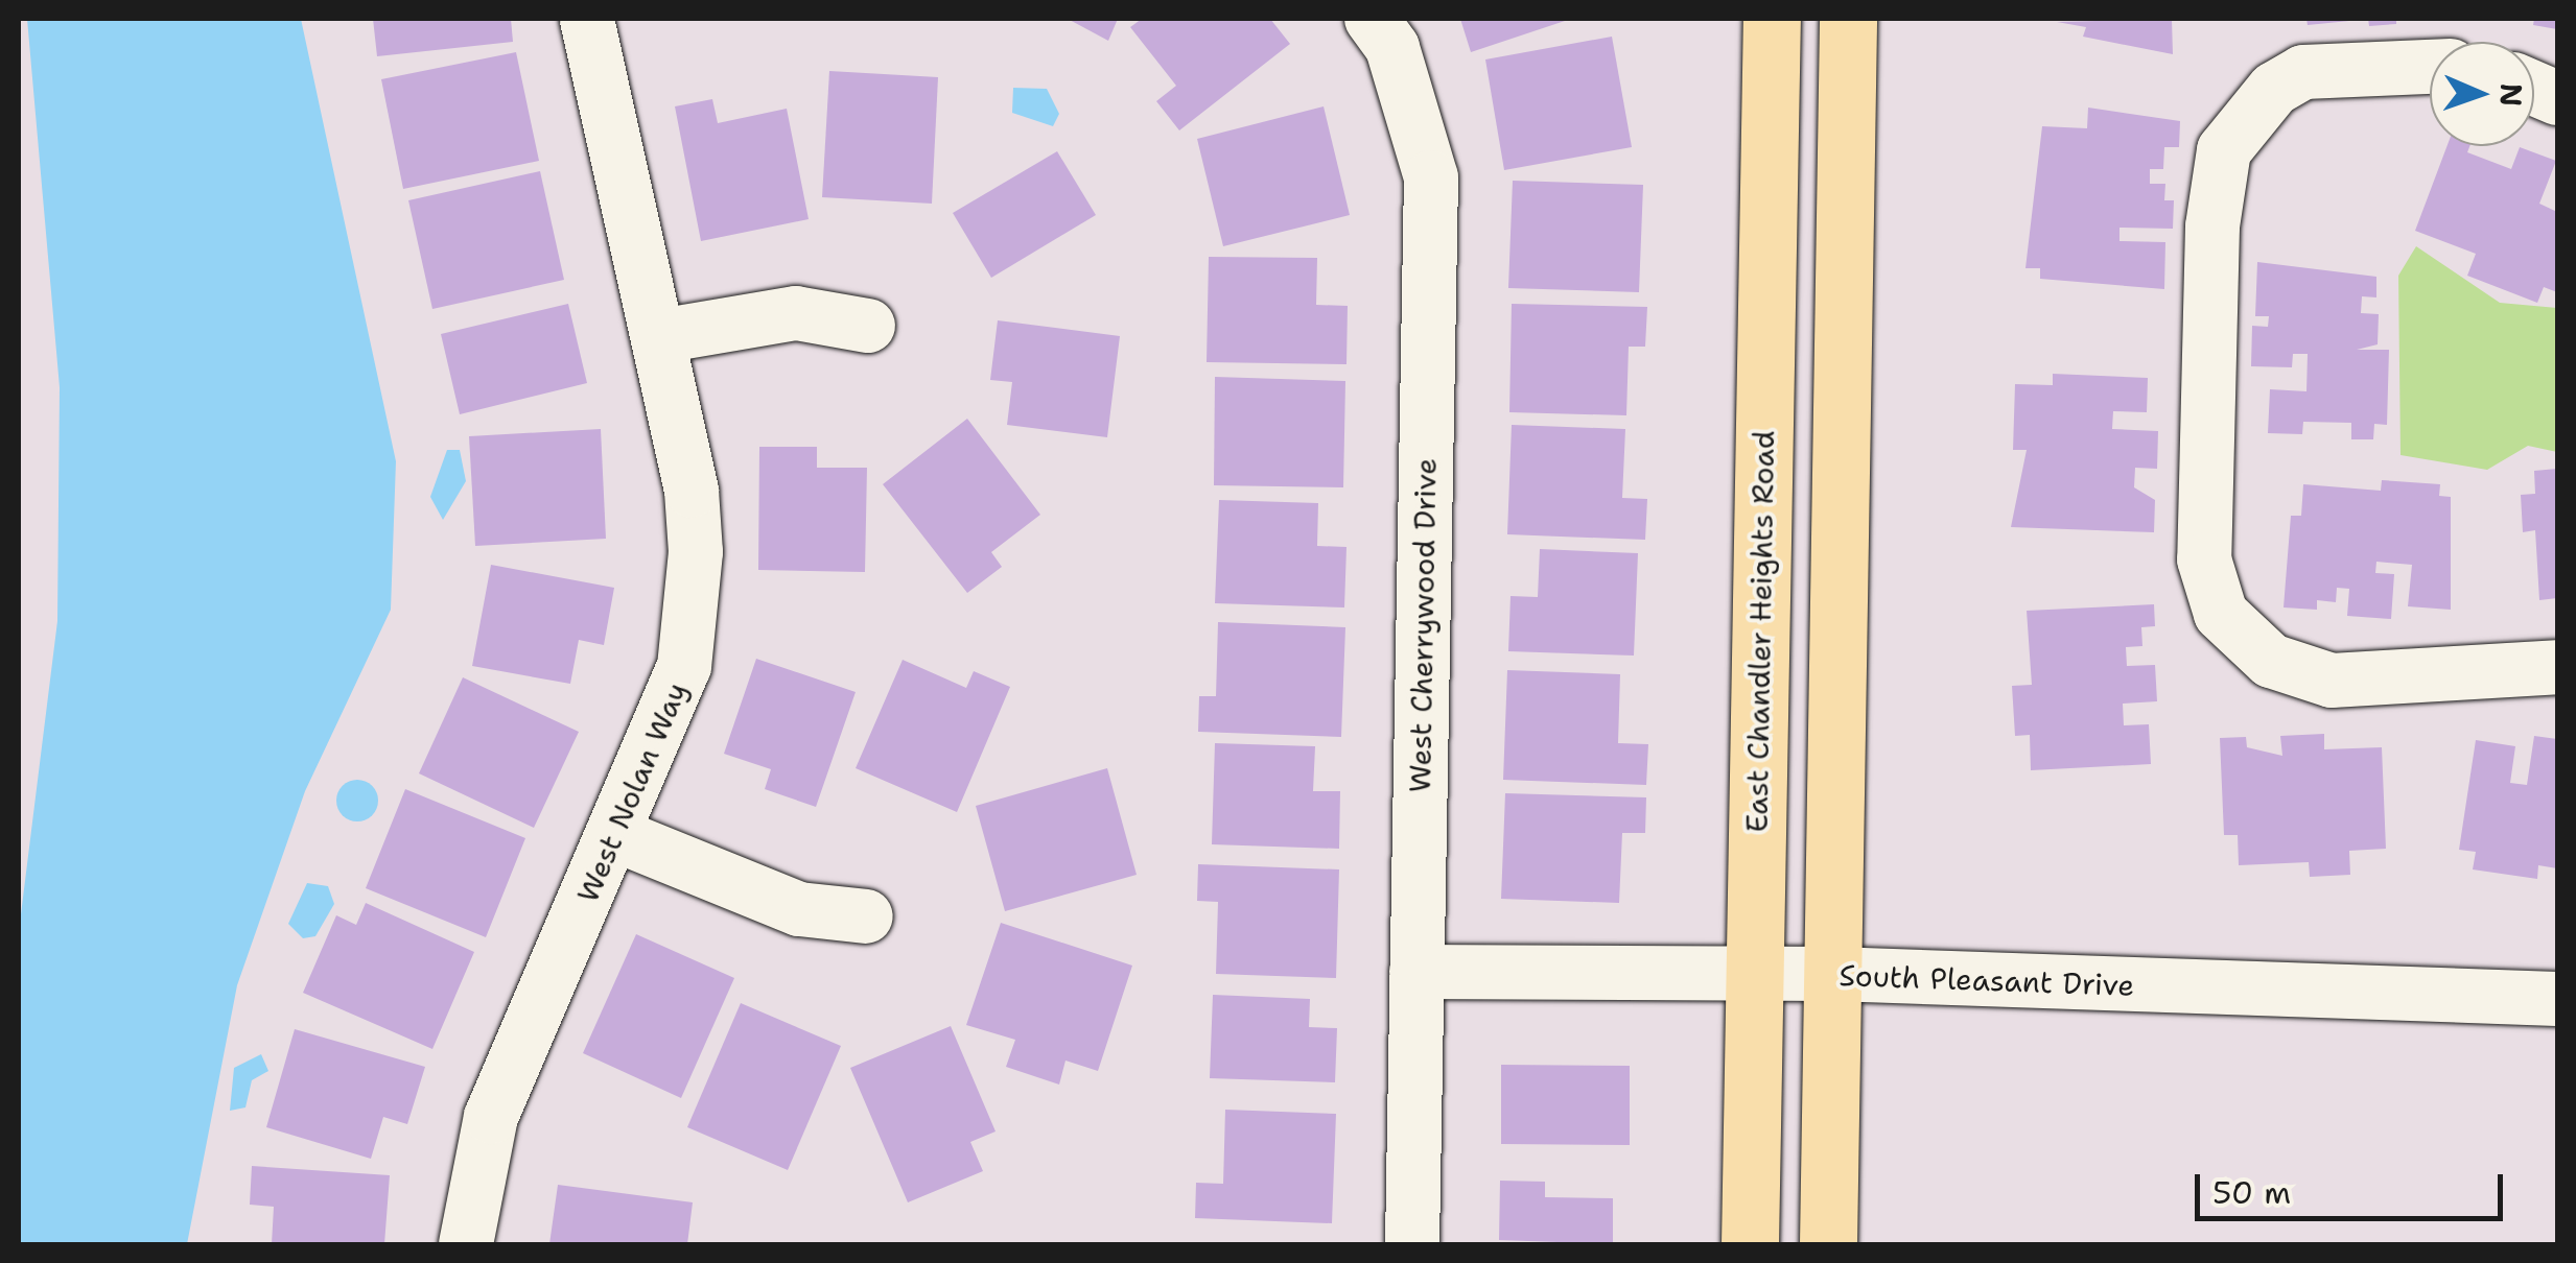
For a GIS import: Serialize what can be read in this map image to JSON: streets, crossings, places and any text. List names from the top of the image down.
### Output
{
  "streets": {
    "main road": ["East Chandler Heights Road"],
    "street": ["West Cherrywood Drive", "West Nolan Way", "South Pleasant Drive"]
  },
  "crossings": [
    ["West Cherrywood Drive", "South Pleasant Drive"],
    ["East Chandler Heights Road", "South Pleasant Drive"]
  ],
  "scale_bar": "50 m",
  "north": "right"
}
